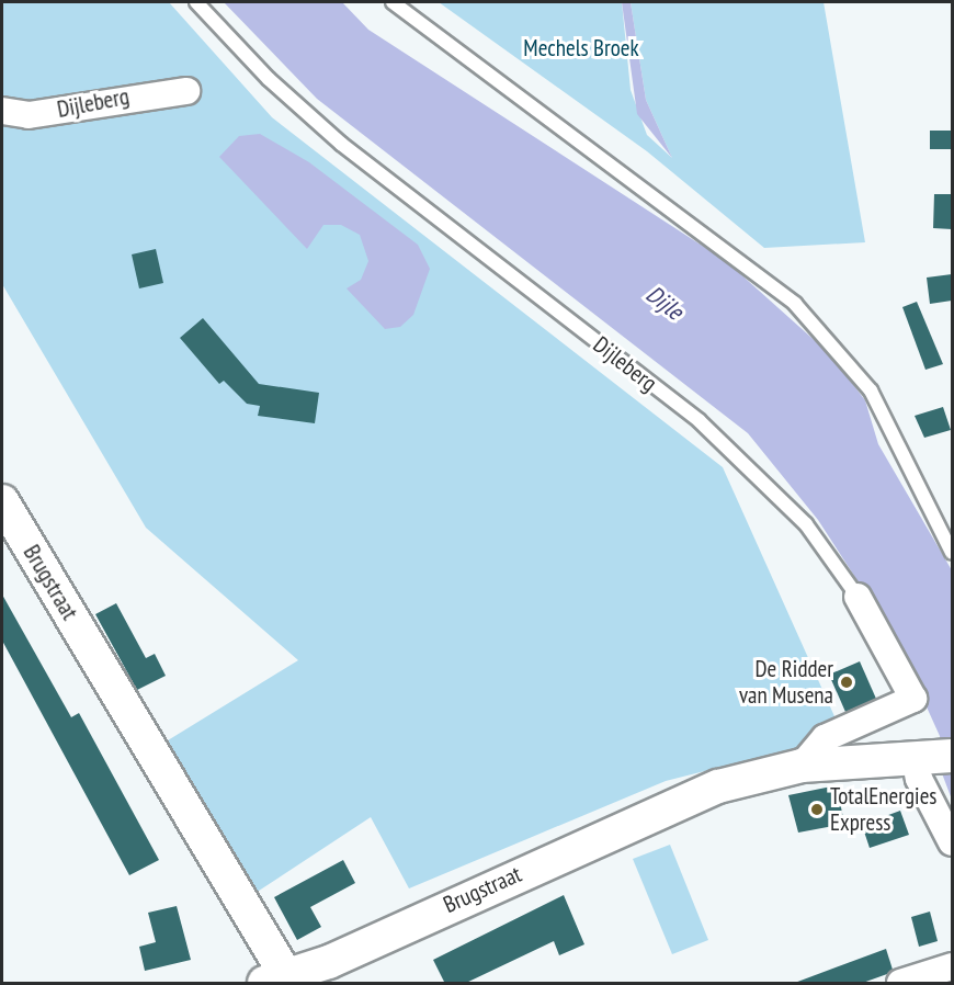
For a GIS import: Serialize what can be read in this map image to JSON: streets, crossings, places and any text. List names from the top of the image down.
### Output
{
  "streets": {
    "street": ["Dijleberg", "Brugstraat"]
  },
  "crossings": [
    ["Dijleberg", "Brugstraat"]
  ],
  "water": ["Dijle"],
  "parks": ["Mechels Broek"],
  "places": ["De Ridder van Musena", "TotalEnergies Express"]
}
